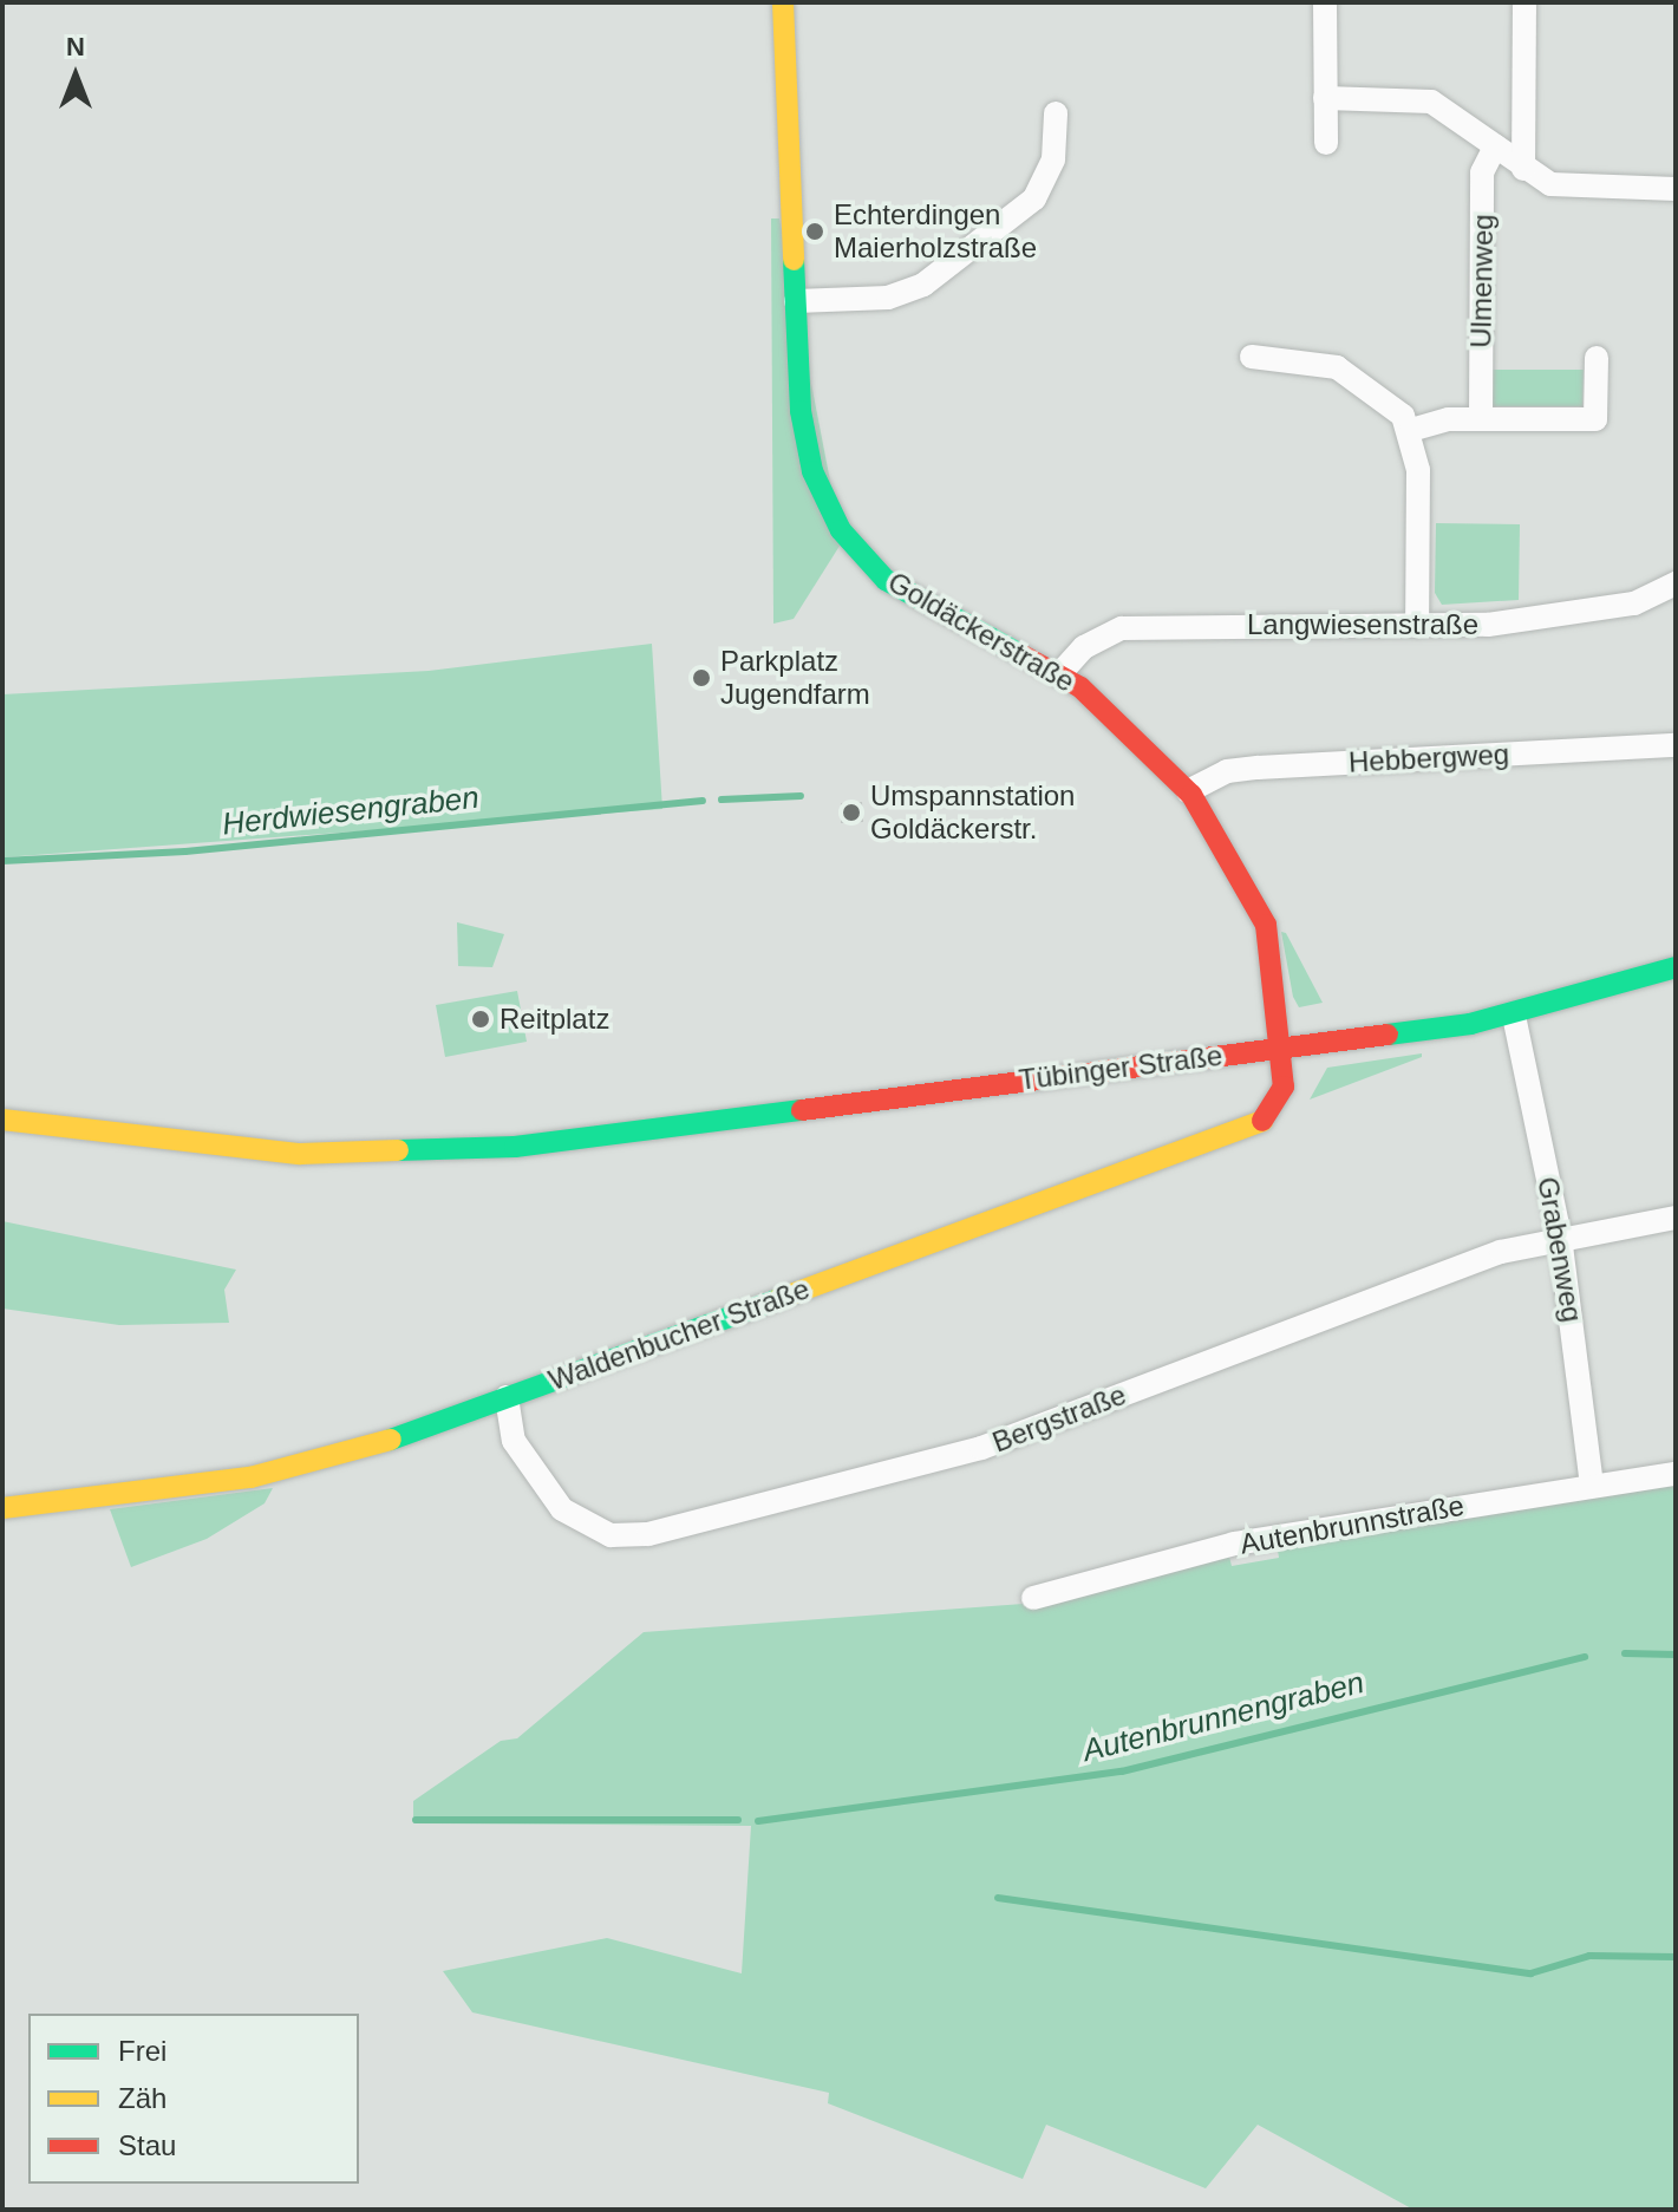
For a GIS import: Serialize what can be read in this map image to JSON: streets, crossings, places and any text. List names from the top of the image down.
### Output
{
  "streets": {
    "street": [
      "Ulmenweg",
      "Langwiesenstraße",
      "Goldäckerstraße",
      "Hebbergweg",
      "Tübinger Straße",
      "Grabenweg",
      "Waldenbucher Straße",
      "Bergstraße",
      "Autenbrunnstraße"
    ]
  },
  "crossings": [
    ["Langwiesenstraße", "Goldäckerstraße"],
    ["Goldäckerstraße", "Hebbergweg"],
    ["Goldäckerstraße", "Tübinger Straße"],
    ["Goldäckerstraße", "Waldenbucher Straße"],
    ["Tübinger Straße", "Grabenweg"],
    ["Tübinger Straße", "Waldenbucher Straße"],
    ["Grabenweg", "Bergstraße"],
    ["Grabenweg", "Autenbrunnstraße"],
    ["Waldenbucher Straße", "Bergstraße"]
  ],
  "water": ["Herdwiesengraben", "Autenbrunnengraben"],
  "places": [
    "Echterdingen Maierholzstraße",
    "Parkplatz Jugendfarm",
    "Umspannstation Goldäckerstr.",
    "Reitplatz"
  ],
  "legend": ["Frei", "Zäh", "Stau"],
  "north": "top"
}
